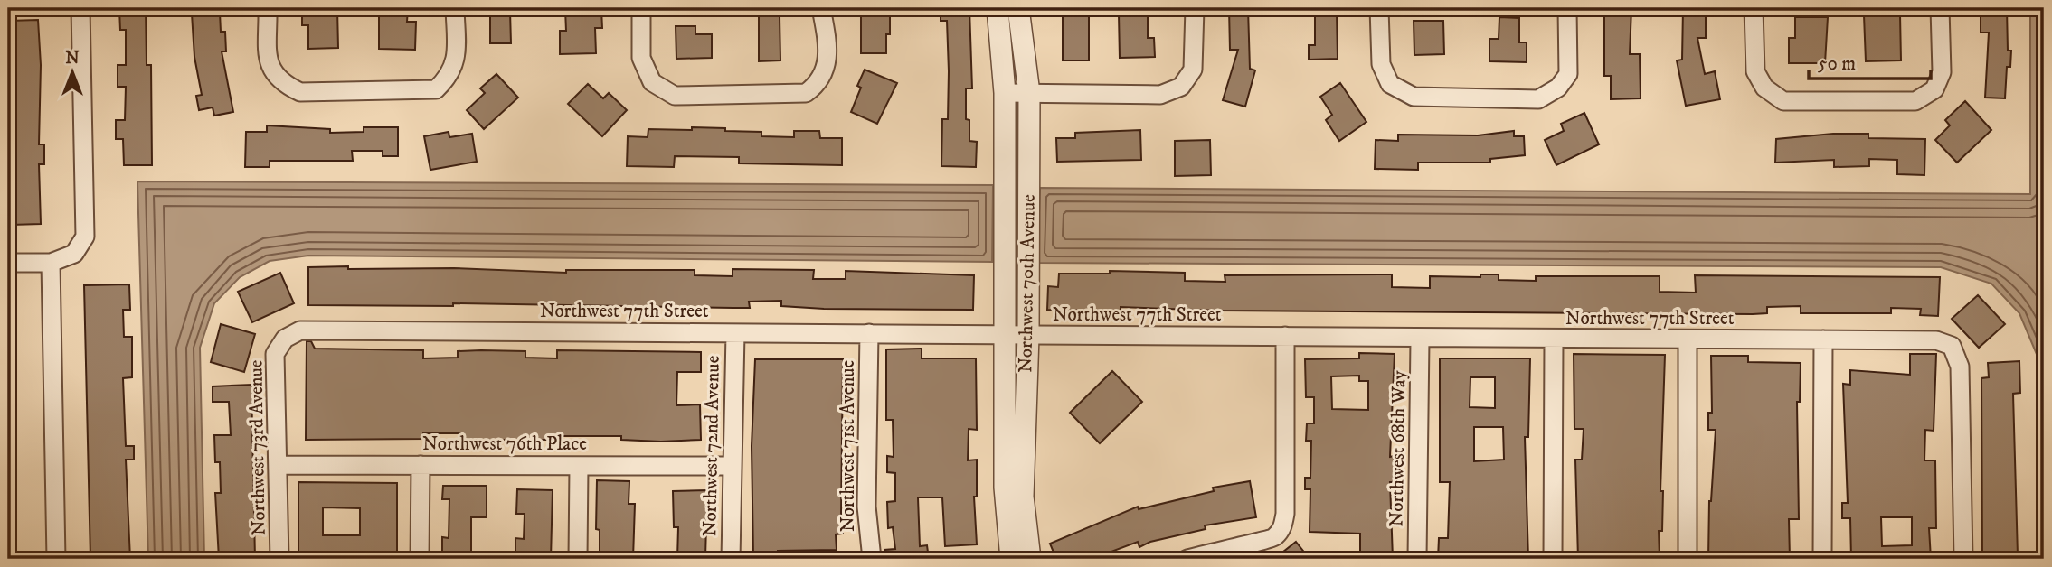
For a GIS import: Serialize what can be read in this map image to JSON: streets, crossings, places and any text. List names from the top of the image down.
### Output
{
  "streets": {
    "street": [
      "Northwest 70th Avenue",
      "Northwest 77th Street",
      "Northwest 76th Place",
      "Northwest 72nd Avenue",
      "Northwest 71st Avenue",
      "Northwest 73rd Avenue",
      "Northwest 68th Way"
    ]
  },
  "crossings": [
    ["Northwest 70th Avenue", "Northwest 77th Street"],
    ["Northwest 77th Street", "Northwest 72nd Avenue"],
    ["Northwest 77th Street", "Northwest 71st Avenue"],
    ["Northwest 77th Street", "Northwest 73rd Avenue"],
    ["Northwest 77th Street", "Northwest 68th Way"],
    ["Northwest 76th Place", "Northwest 72nd Avenue"],
    ["Northwest 76th Place", "Northwest 73rd Avenue"]
  ],
  "scale_bar": "50 m",
  "north": "top"
}
